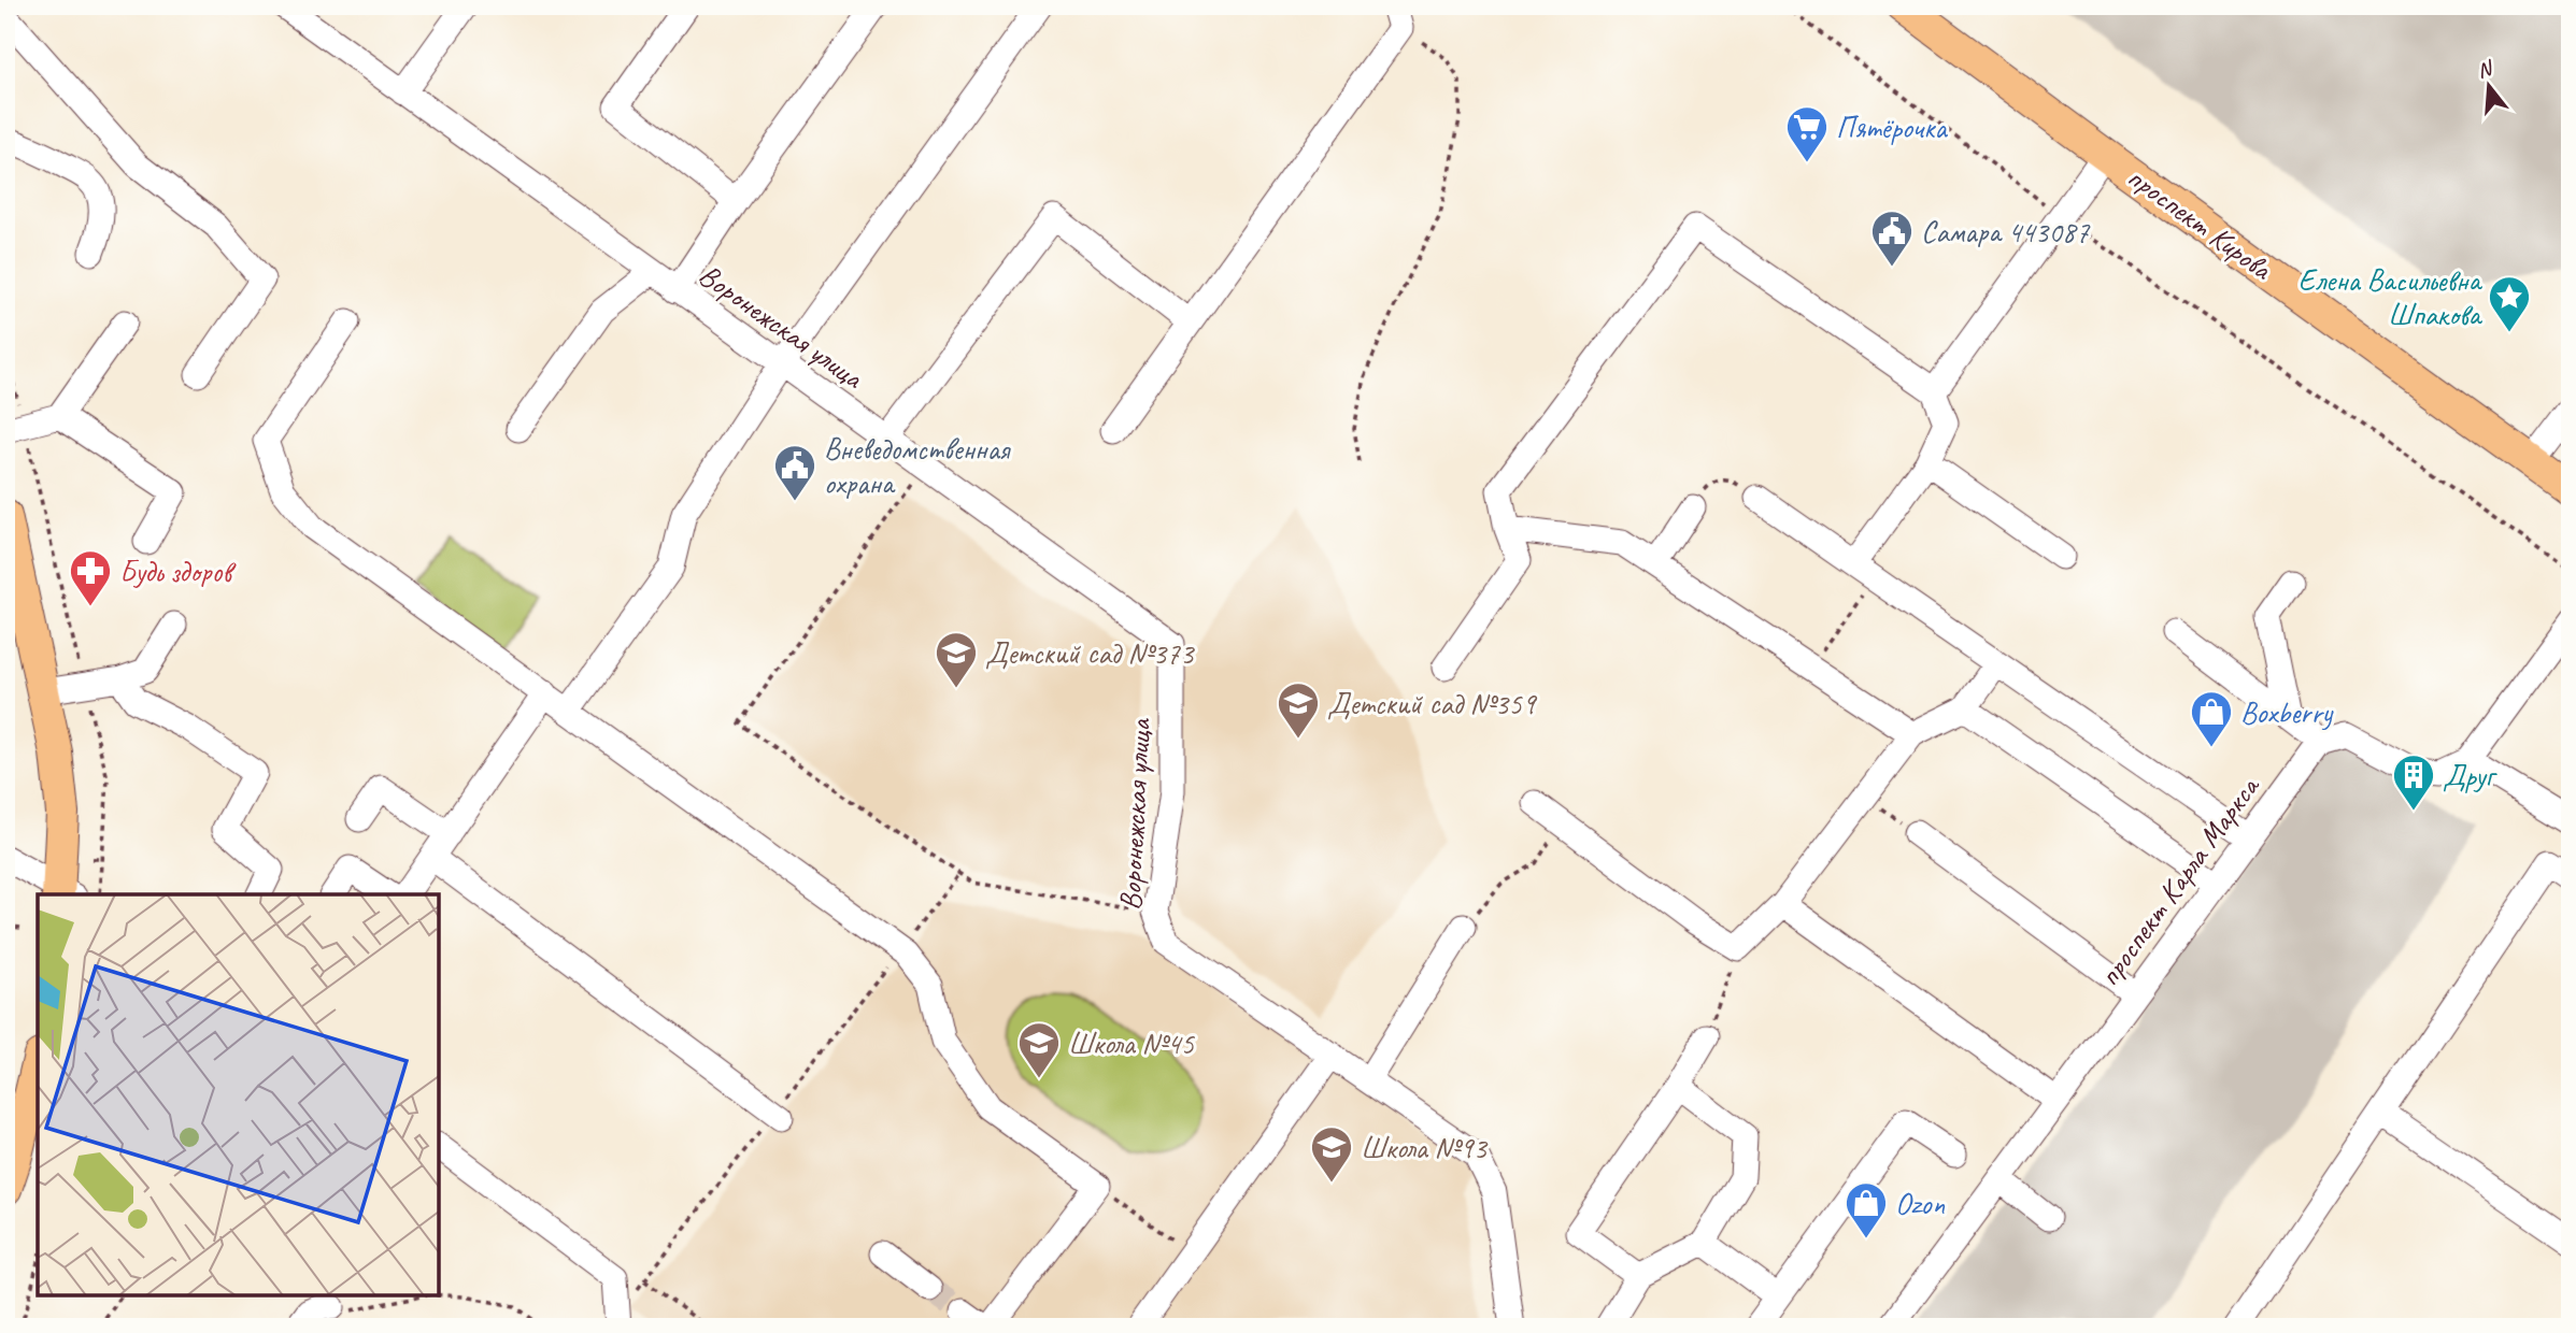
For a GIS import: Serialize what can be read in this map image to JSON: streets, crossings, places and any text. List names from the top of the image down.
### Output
{
  "streets": {
    "main road": ["проспект Кирова"],
    "street": ["Воронежская улица", "проспект Карла Маркса"]
  },
  "places": {
    "supermarket": ["Пятёрочка"],
    "public building": ["Самара 443087", "Вневедомственная охрана"],
    "place": ["Елена Васильевна Шпакова"],
    "pharmacy": ["Будь здоров"],
    "school or university": [
      "Детский сад №373",
      "Детский сад №359",
      "Школа №45",
      "Школа №93"
    ],
    "shop": ["Boxberry", "Ozon"],
    "building": ["Друг"]
  },
  "north": "top"
}
